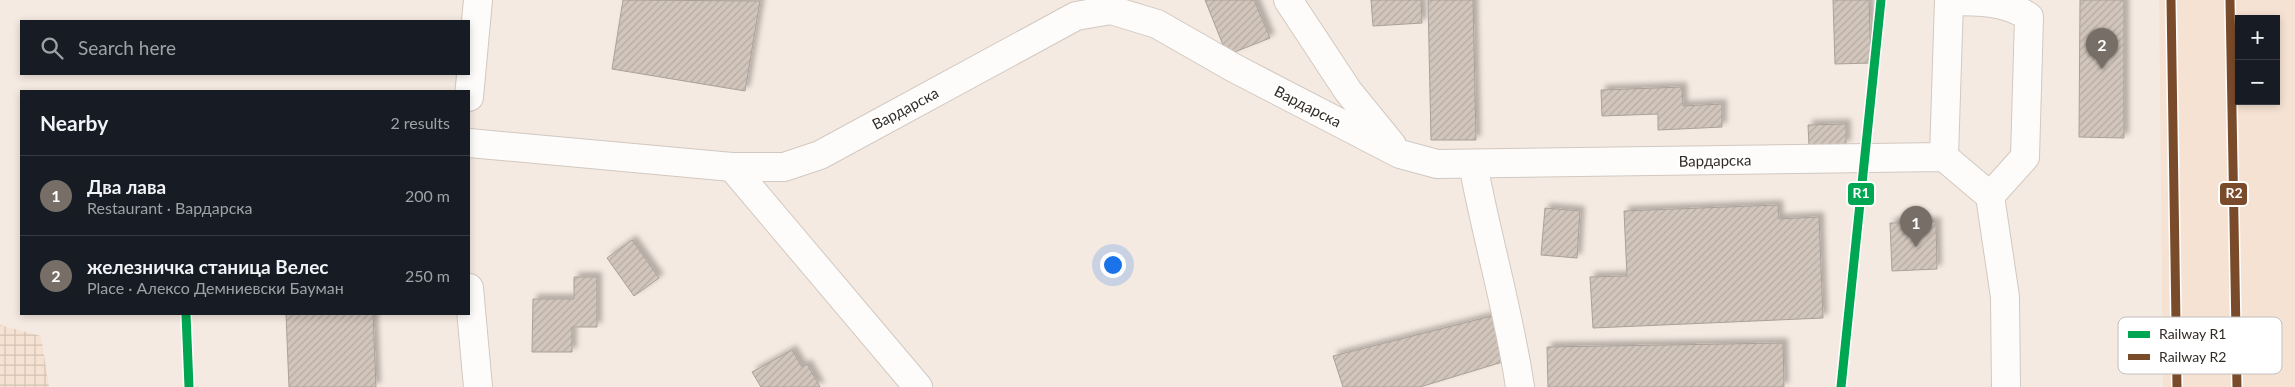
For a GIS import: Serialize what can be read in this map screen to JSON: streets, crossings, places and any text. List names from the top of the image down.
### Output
{
  "streets": {
    "street": ["Вардарска"]
  },
  "lines": ["rail line R1", "rail line R2"],
  "legend": ["Railway R1", "Railway R2"],
  "page": {
    "map_buttons": ["+", "−"],
    "search": "Search here",
    "pins": ["2", "1"],
    "heading": ["Nearby", "2 results"],
    "list": [
      {
        "mark": "1",
        "name": "Два лава",
        "note": "Restaurant · Вардарска",
        "value": "200 m"
      },
      {
        "mark": "2",
        "name": "железничка станица Велес",
        "note": "Place · Алексо Демниевски Бауман",
        "value": "250 m"
      }
    ]
  }
}
